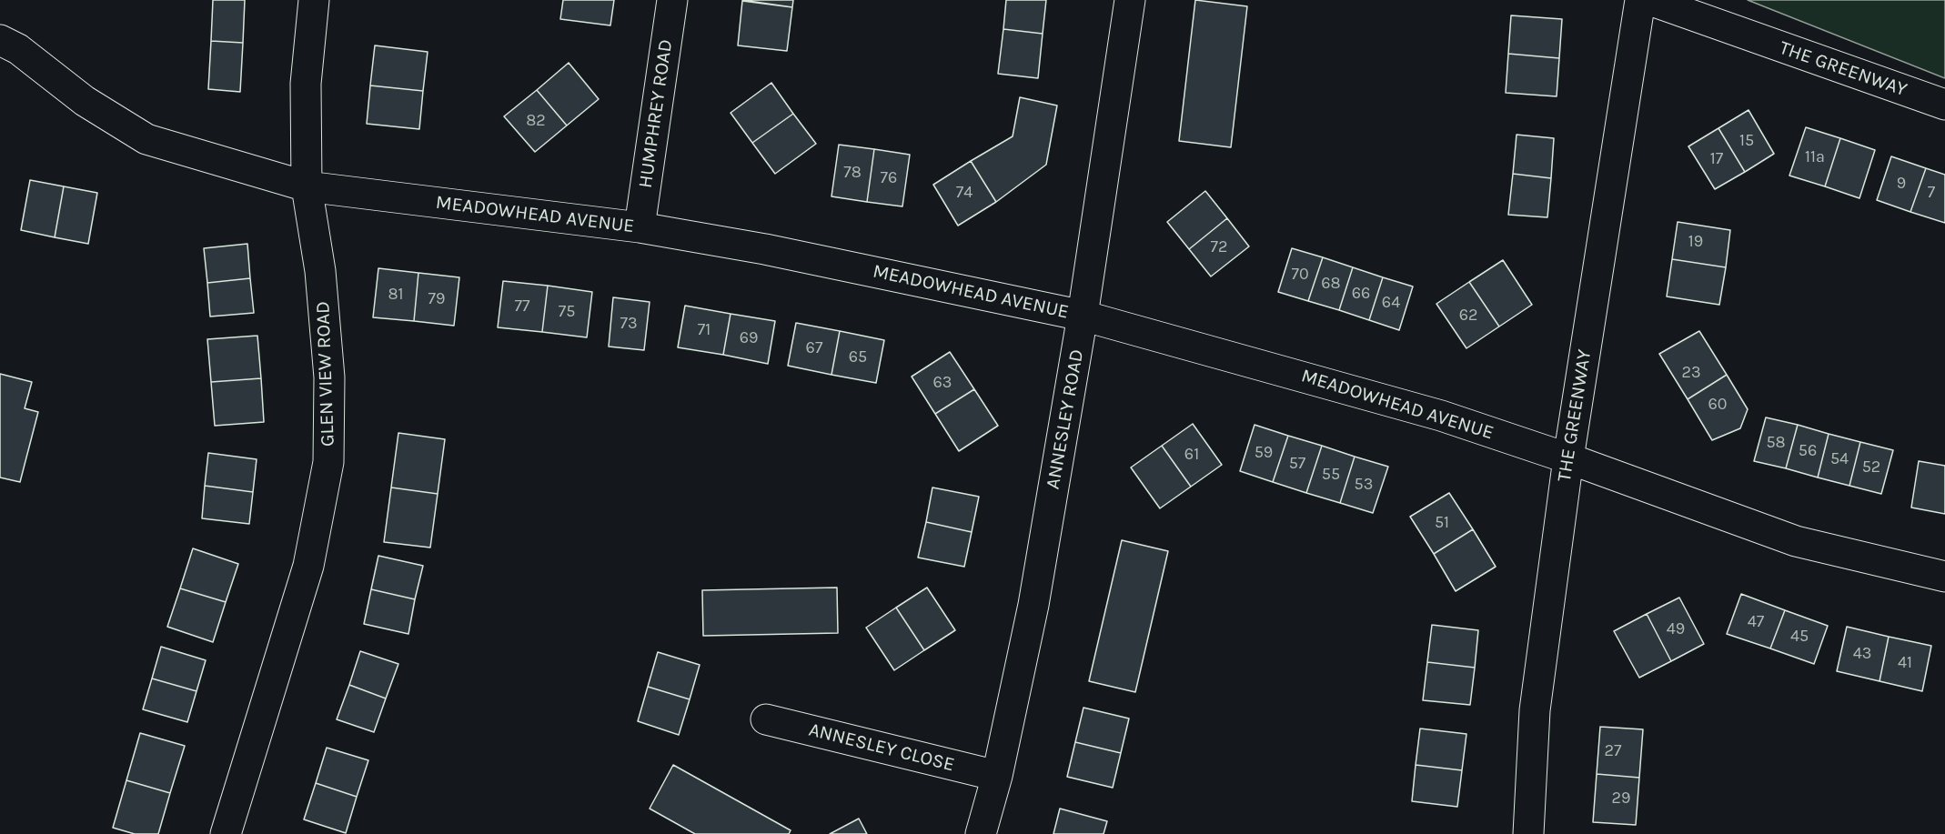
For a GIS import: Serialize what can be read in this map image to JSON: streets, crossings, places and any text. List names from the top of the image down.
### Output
{
  "streets": {
    "street": [
      "THE GREENWAY",
      "HUMPHREY ROAD",
      "MEADOWHEAD AVENUE",
      "GLEN VIEW ROAD",
      "ANNESLEY ROAD",
      "ANNESLEY CLOSE"
    ]
  },
  "crossings": [
    ["THE GREENWAY", "MEADOWHEAD AVENUE"],
    ["HUMPHREY ROAD", "MEADOWHEAD AVENUE"],
    ["MEADOWHEAD AVENUE", "GLEN VIEW ROAD"],
    ["MEADOWHEAD AVENUE", "ANNESLEY ROAD"],
    ["ANNESLEY ROAD", "ANNESLEY CLOSE"]
  ],
  "house_numbers": [
    "82",
    "15",
    "11a",
    "17",
    "78",
    "76",
    "9",
    "74",
    "7",
    "19",
    "72",
    "70",
    "68",
    "66",
    "81",
    "79",
    "64",
    "77",
    "75",
    "62",
    "73",
    "71",
    "69",
    "67",
    "65",
    "23",
    "63",
    "60",
    "58",
    "56",
    "59",
    "61",
    "54",
    "57",
    "52",
    "55",
    "53",
    "51",
    "47",
    "49",
    "45",
    "43",
    "41",
    "27",
    "29"
  ]
}
